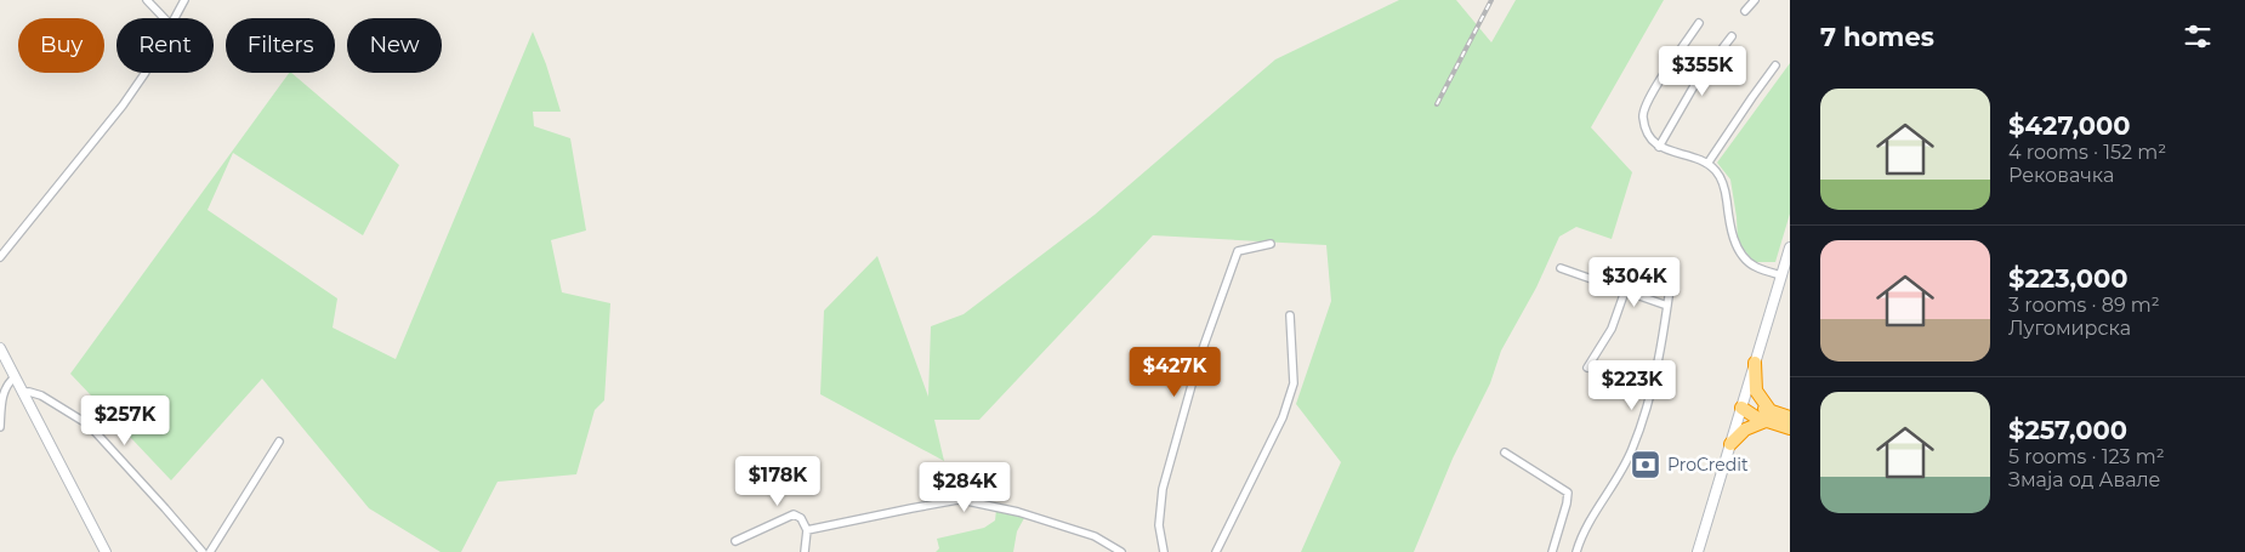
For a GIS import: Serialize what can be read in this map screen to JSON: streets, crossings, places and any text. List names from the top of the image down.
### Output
{
  "places": {
    "bank": ["ProCredit"]
  },
  "page": {
    "heading": "7 homes",
    "chip": [
      "Buy",
      "Rent",
      "Filters",
      "New"
    ],
    "price": [
      "$355K",
      "$304K",
      "$427K",
      "$223K",
      "$257K",
      "$178K",
      "$284K"
    ],
    "list": [
      {
        "name": "$427,000",
        "note": "4 rooms · 152 m² · Рековачка"
      },
      {
        "name": "$223,000",
        "note": "3 rooms · 89 m² · Лугомирска"
      },
      {
        "name": "$257,000",
        "note": "5 rooms · 123 m² · Змаја од Авале"
      }
    ]
  }
}
